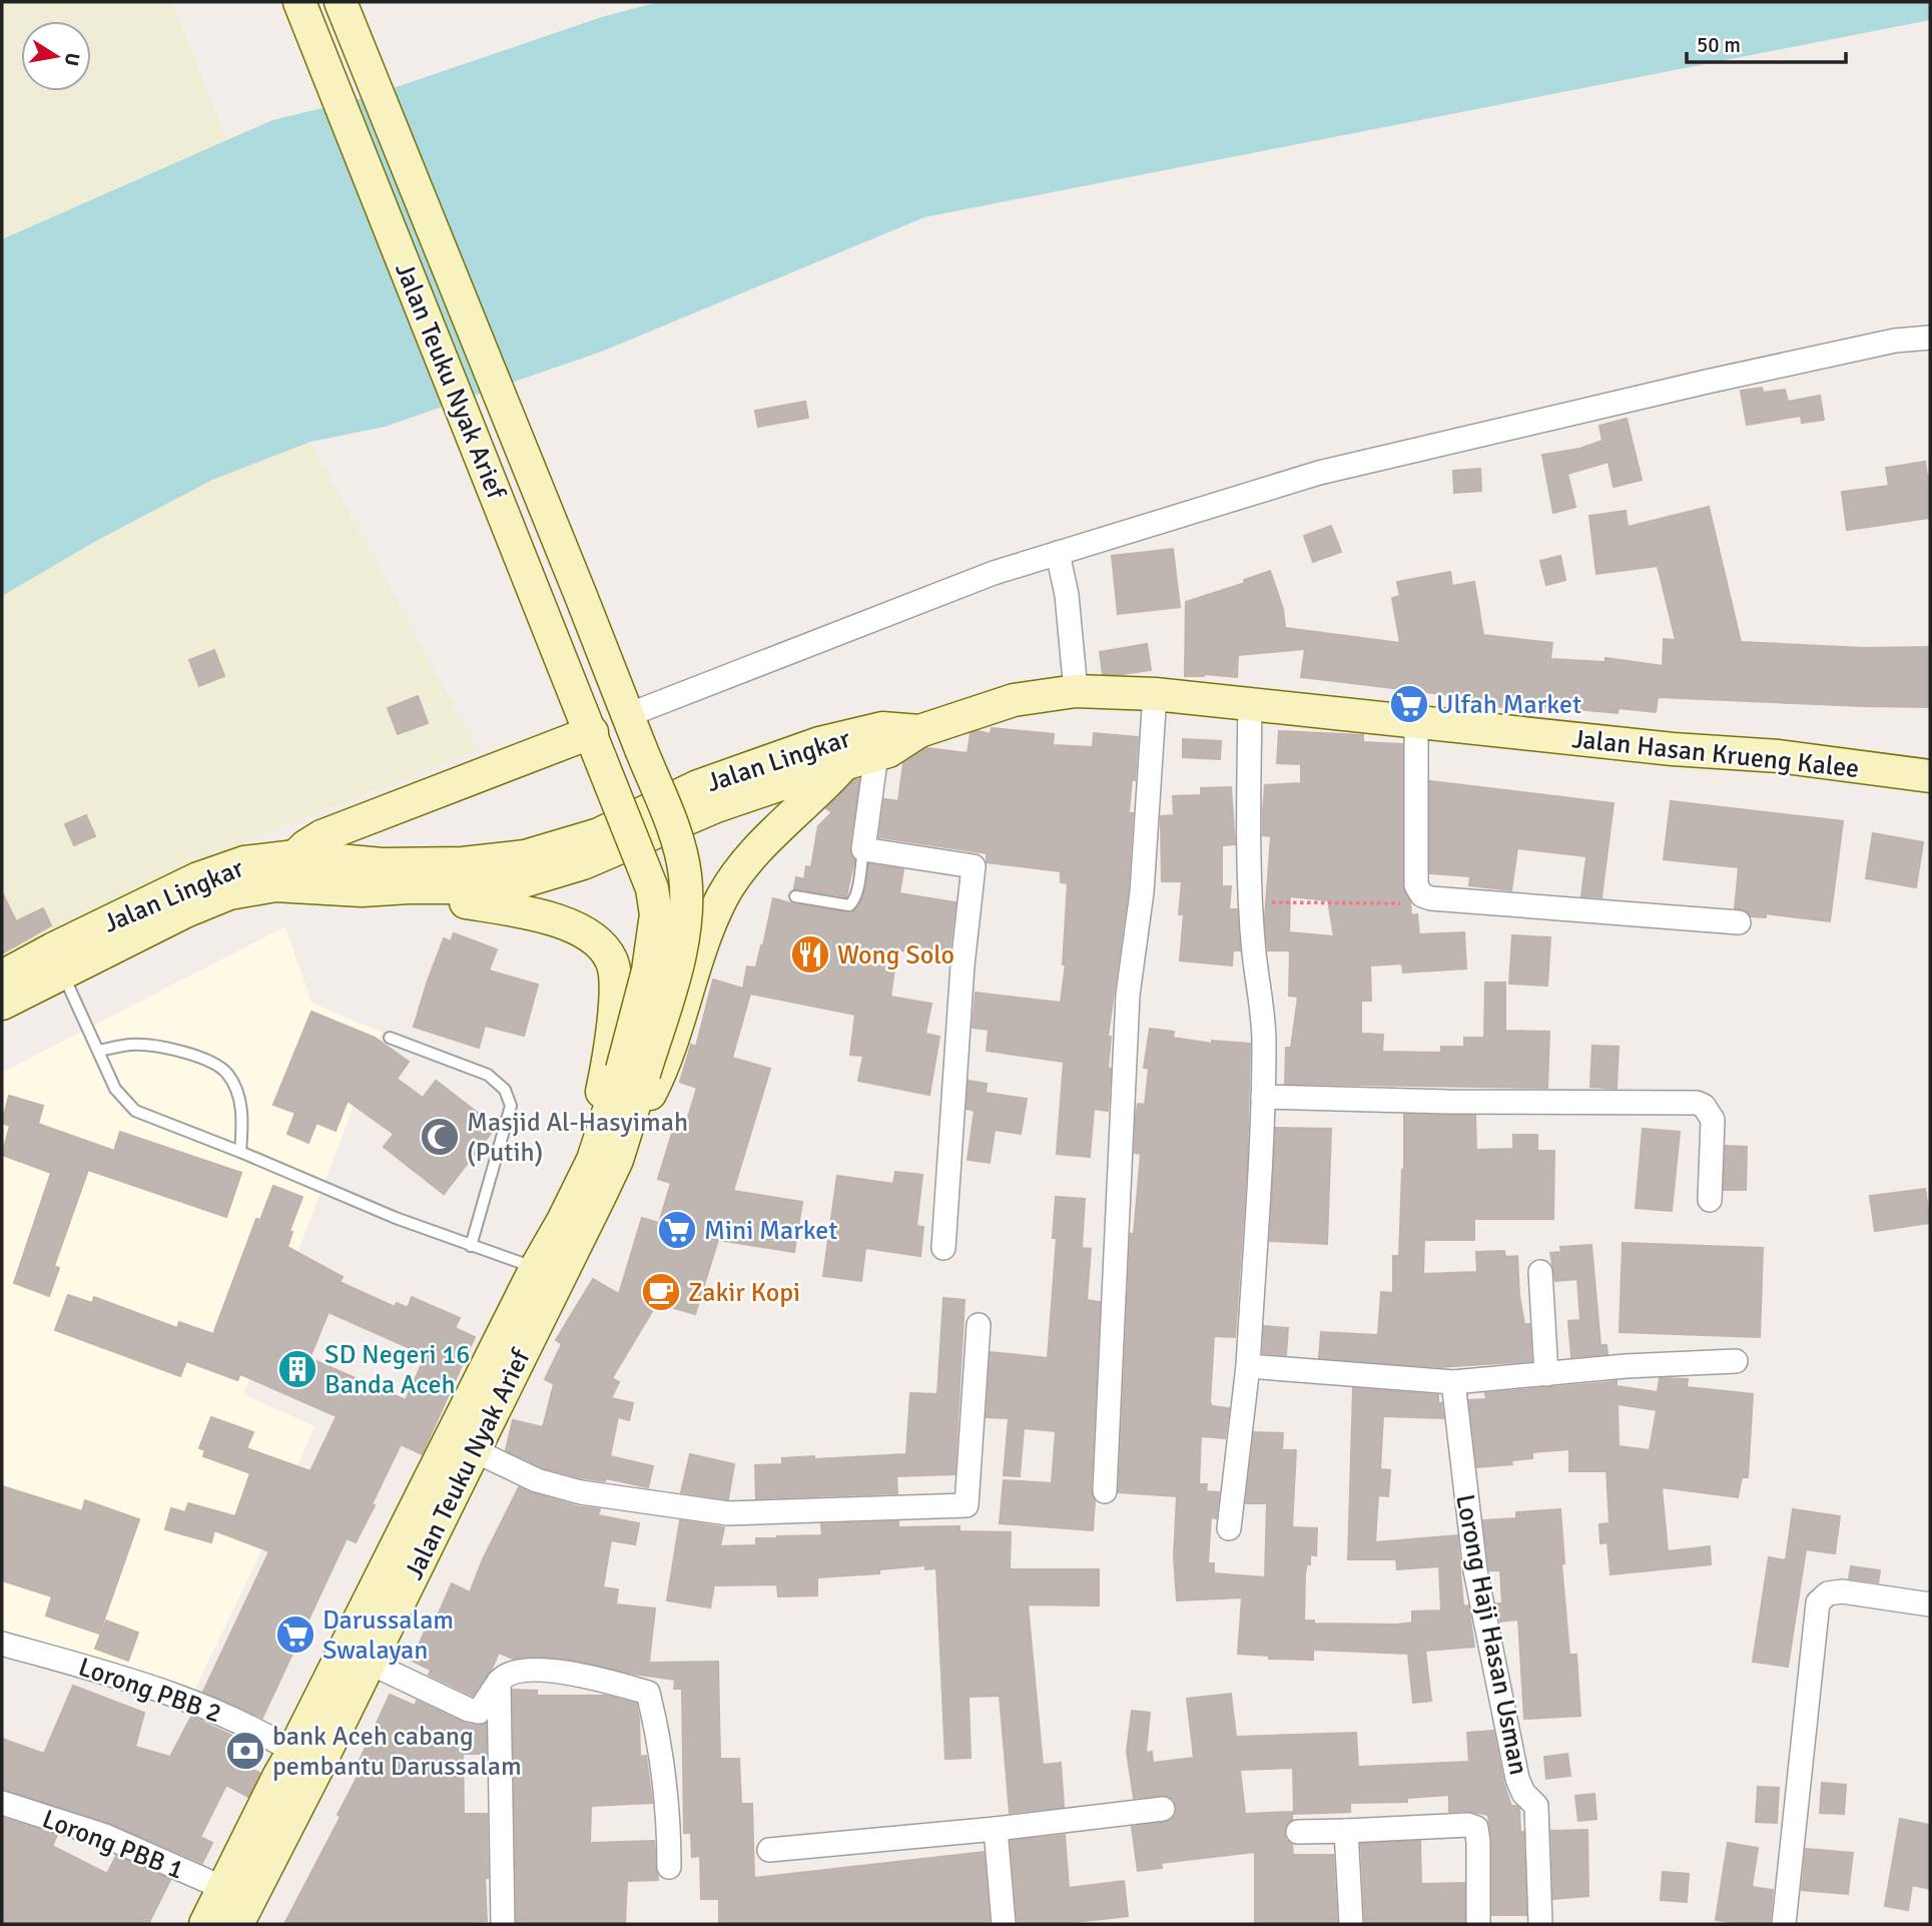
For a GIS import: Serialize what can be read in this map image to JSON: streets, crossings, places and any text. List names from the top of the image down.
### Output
{
  "streets": {
    "main road": ["Jalan Teuku Nyak Arief", "Jalan Hasan Krueng Kalee", "Jalan Lingkar"],
    "street": ["Lorong Haji Hasan Usman", "Lorong PBB 2", "Lorong PBB 1"]
  },
  "crossings": [
    ["Jalan Teuku Nyak Arief", "Lorong PBB 2"],
    ["Jalan Teuku Nyak Arief", "Lorong PBB 1"],
    ["Jalan Hasan Krueng Kalee", "Jalan Lingkar"]
  ],
  "places": {
    "supermarket": ["Ulfah Market", "Mini Market", "Darussalam Swalayan"],
    "restaurant": ["Wong Solo"],
    "mosque": ["Masjid Al-Hasyimah (Putih)"],
    "cafe": ["Zakir Kopi"],
    "building": ["SD Negeri 16 Banda Aceh"],
    "bank": ["bank Aceh cabang pembantu Darussalam"]
  },
  "scale_bar": "50 m",
  "north": "right"
}
